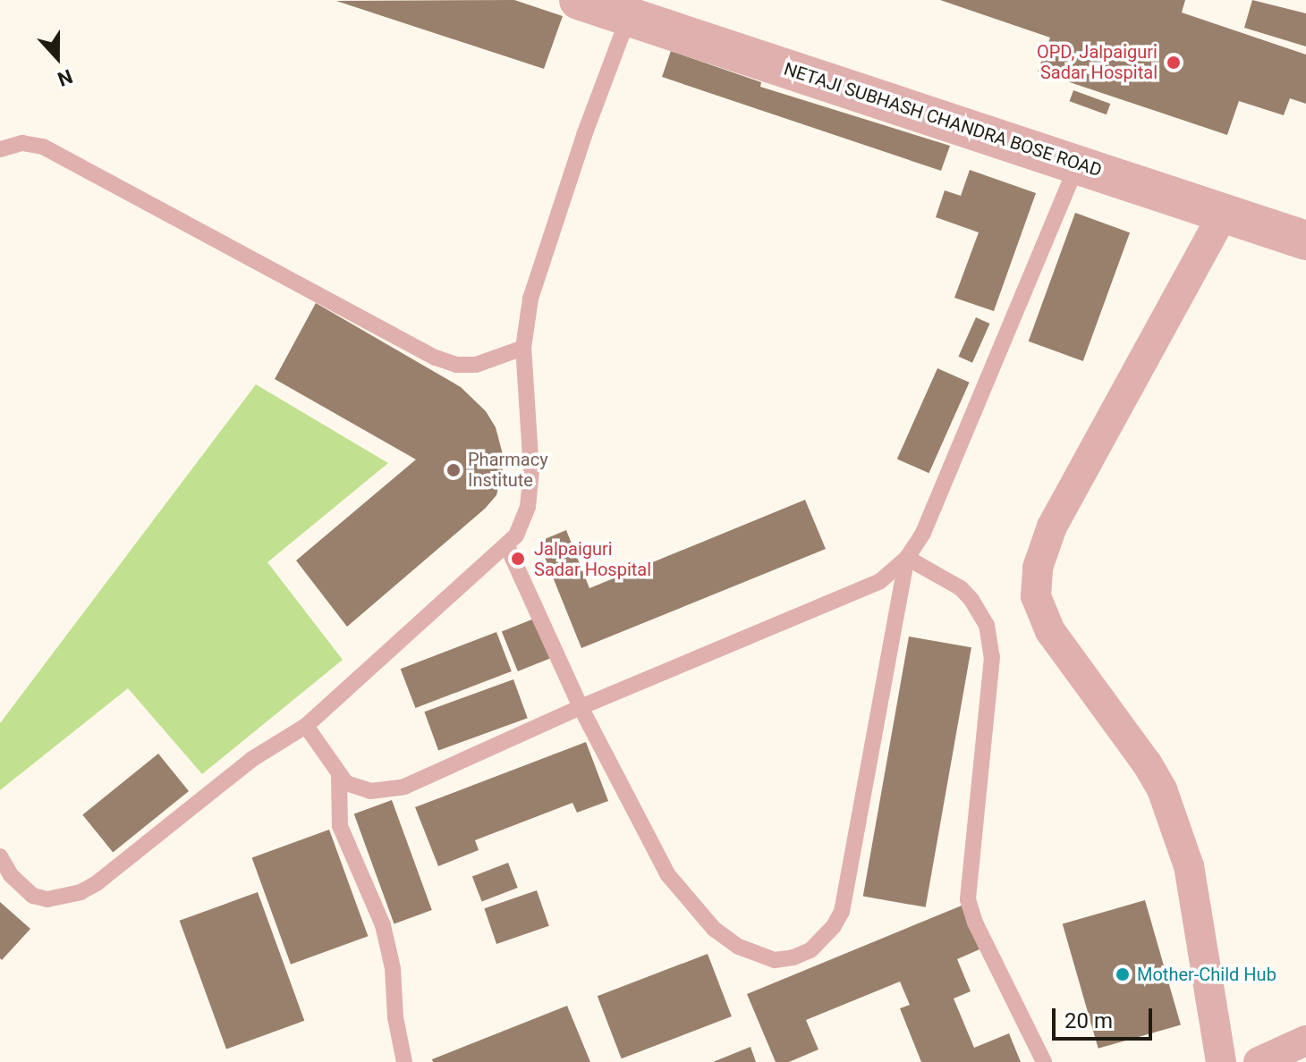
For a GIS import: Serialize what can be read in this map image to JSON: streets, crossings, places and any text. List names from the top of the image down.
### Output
{
  "streets": {
    "street": ["NETAJI SUBHASH CHANDRA BOSE ROAD"]
  },
  "places": [
    "OPD, Jalpaiguri Sadar Hospital",
    "Pharmacy Institute",
    "Jalpaiguri Sadar Hospital",
    "Mother-Child Hub"
  ],
  "scale_bar": "20 m",
  "north": "bottom"
}
